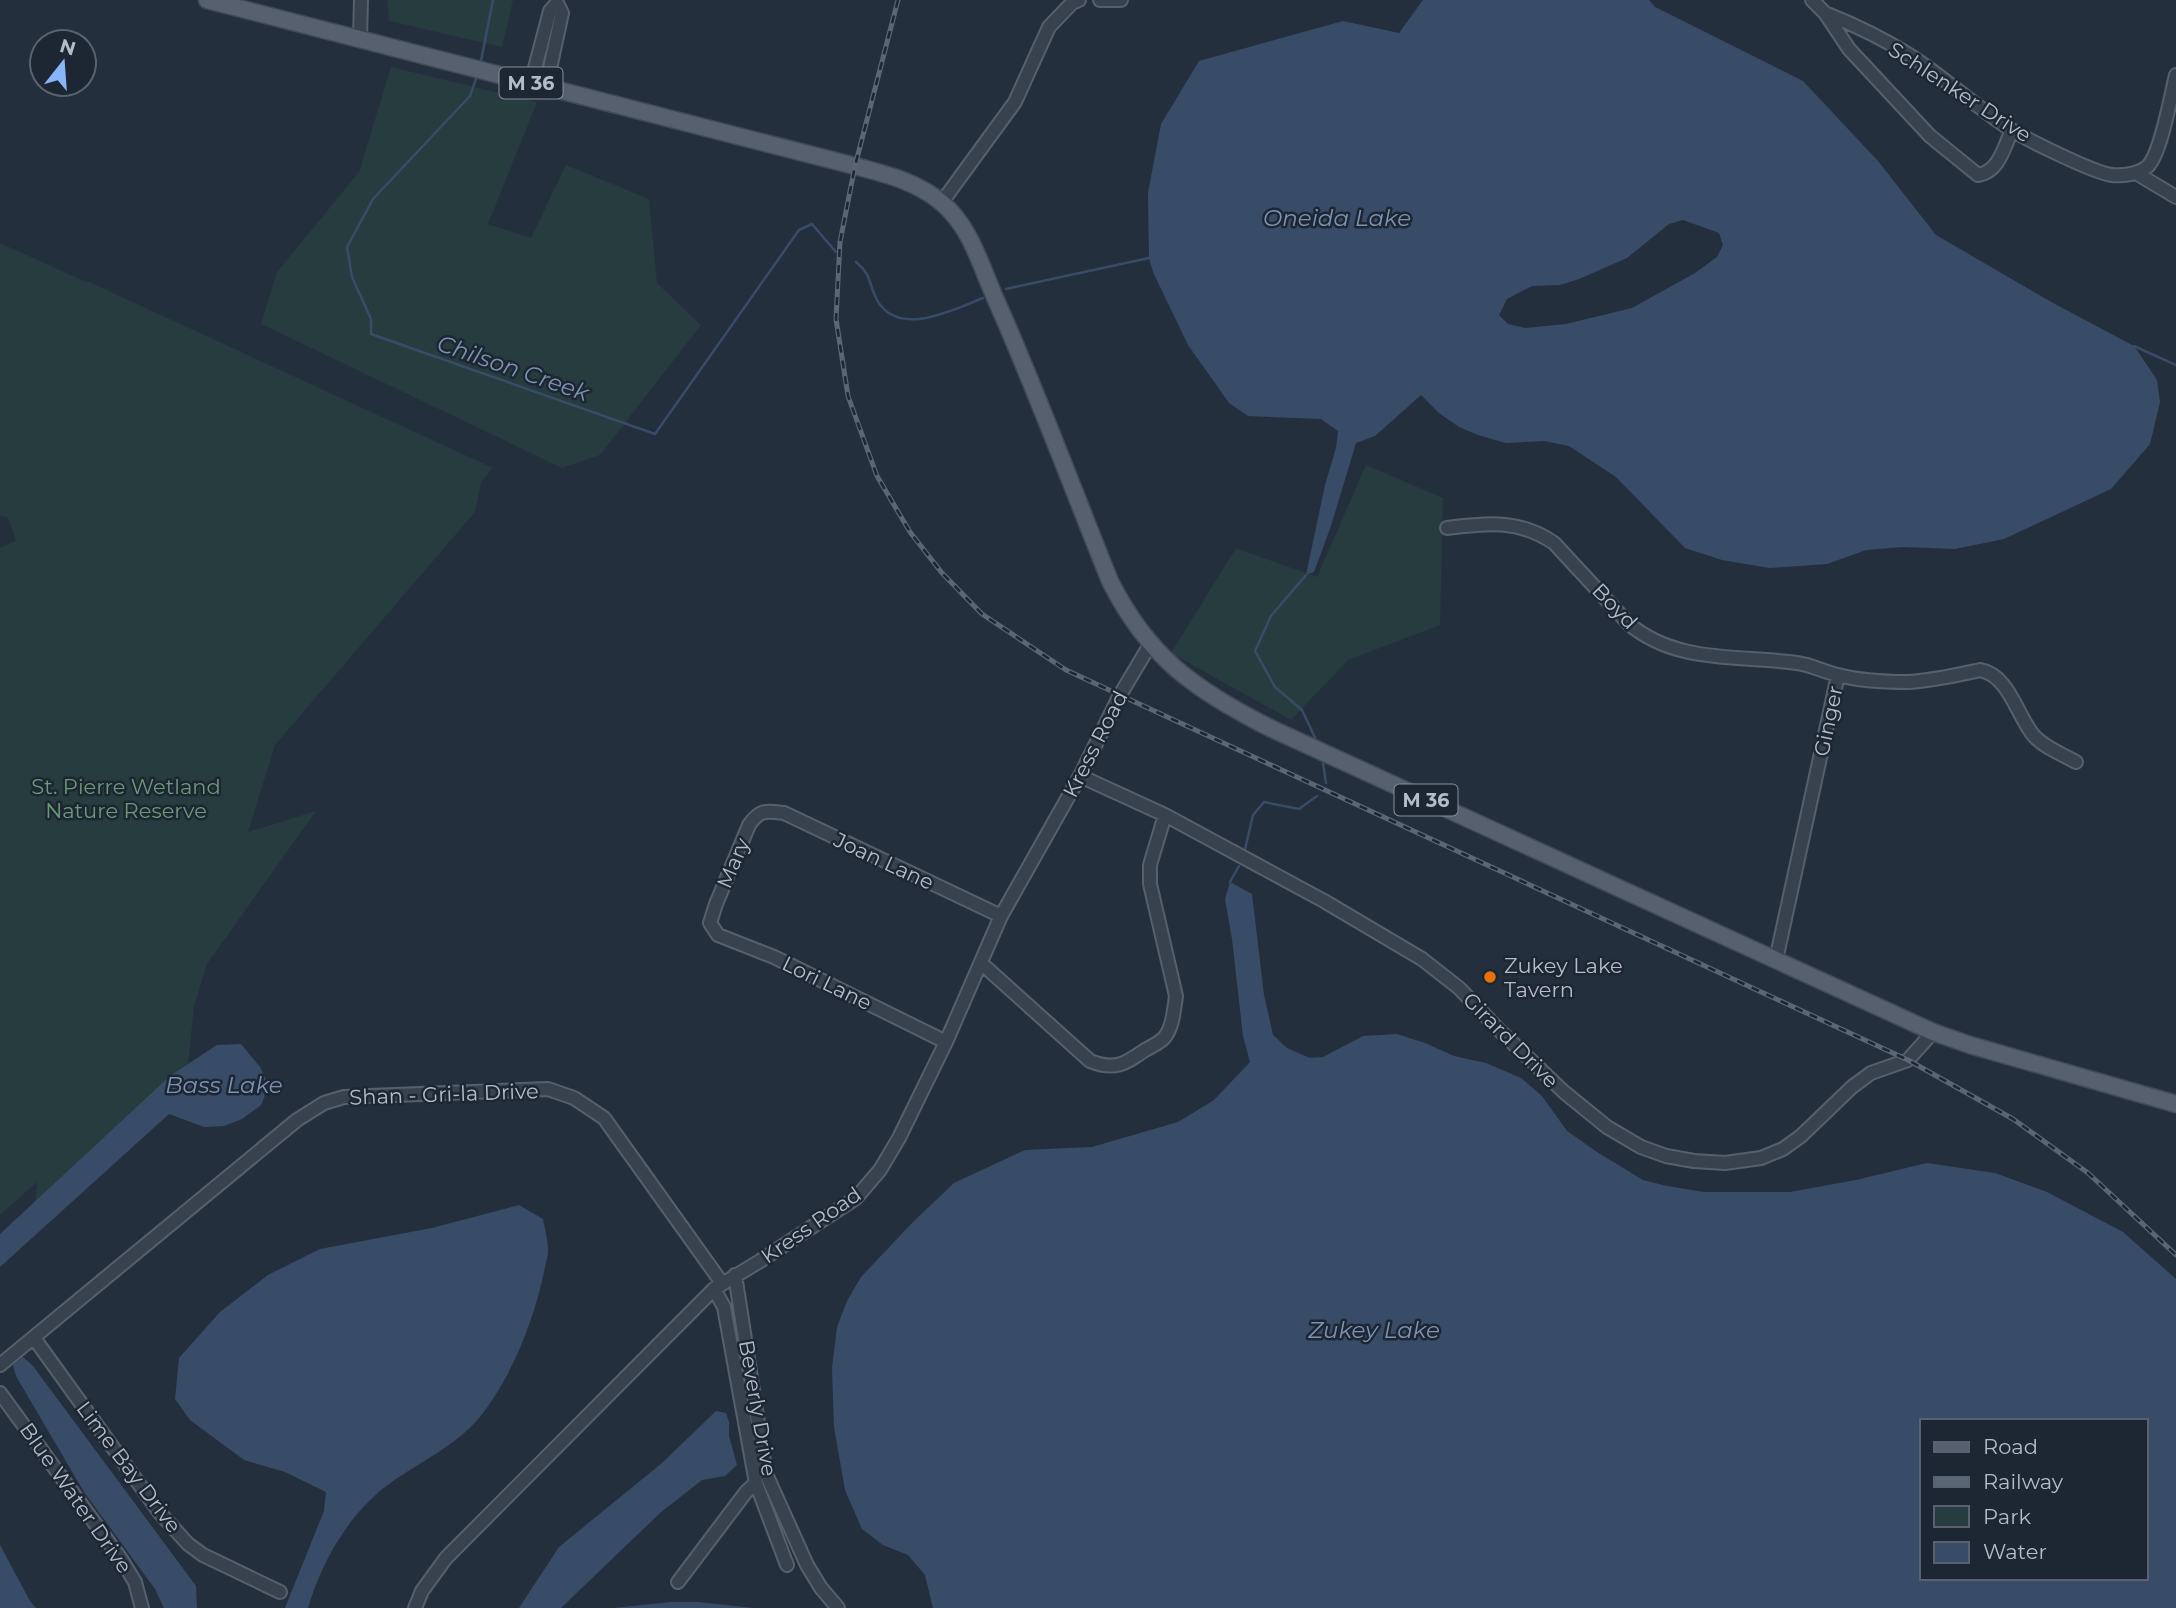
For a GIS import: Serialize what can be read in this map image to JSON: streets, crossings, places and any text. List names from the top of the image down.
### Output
{
  "streets": {
    "main road": ["M 36"],
    "street": [
      "Schlenker Drive",
      "Boyd",
      "Ginger",
      "Kress Road",
      "Joan Lane",
      "Mary",
      "Lori Lane",
      "Girard Drive",
      "Shan - Gri-la Drive",
      "Beverly Drive",
      "Lime Bay Drive",
      "Blue Water Drive"
    ]
  },
  "crossings": [
    ["M 36", "Ginger"],
    ["M 36", "Kress Road"],
    ["M 36", "Girard Drive"],
    ["Boyd", "Ginger"],
    ["Kress Road", "Joan Lane"],
    ["Kress Road", "Lori Lane"],
    ["Kress Road", "Girard Drive"],
    ["Kress Road", "Shan - Gri-la Drive"],
    ["Kress Road", "Beverly Drive"],
    ["Joan Lane", "Mary"],
    ["Mary", "Lori Lane"],
    ["Shan - Gri-la Drive", "Lime Bay Drive"]
  ],
  "water": [
    "Oneida Lake",
    "Chilson Creek",
    "Bass Lake",
    "Zukey Lake"
  ],
  "parks": ["St. Pierre Wetland Nature Reserve"],
  "places": ["Zukey Lake Tavern"],
  "legend": [
    "Road",
    "Railway",
    "Park",
    "Water"
  ],
  "north": "top"
}
